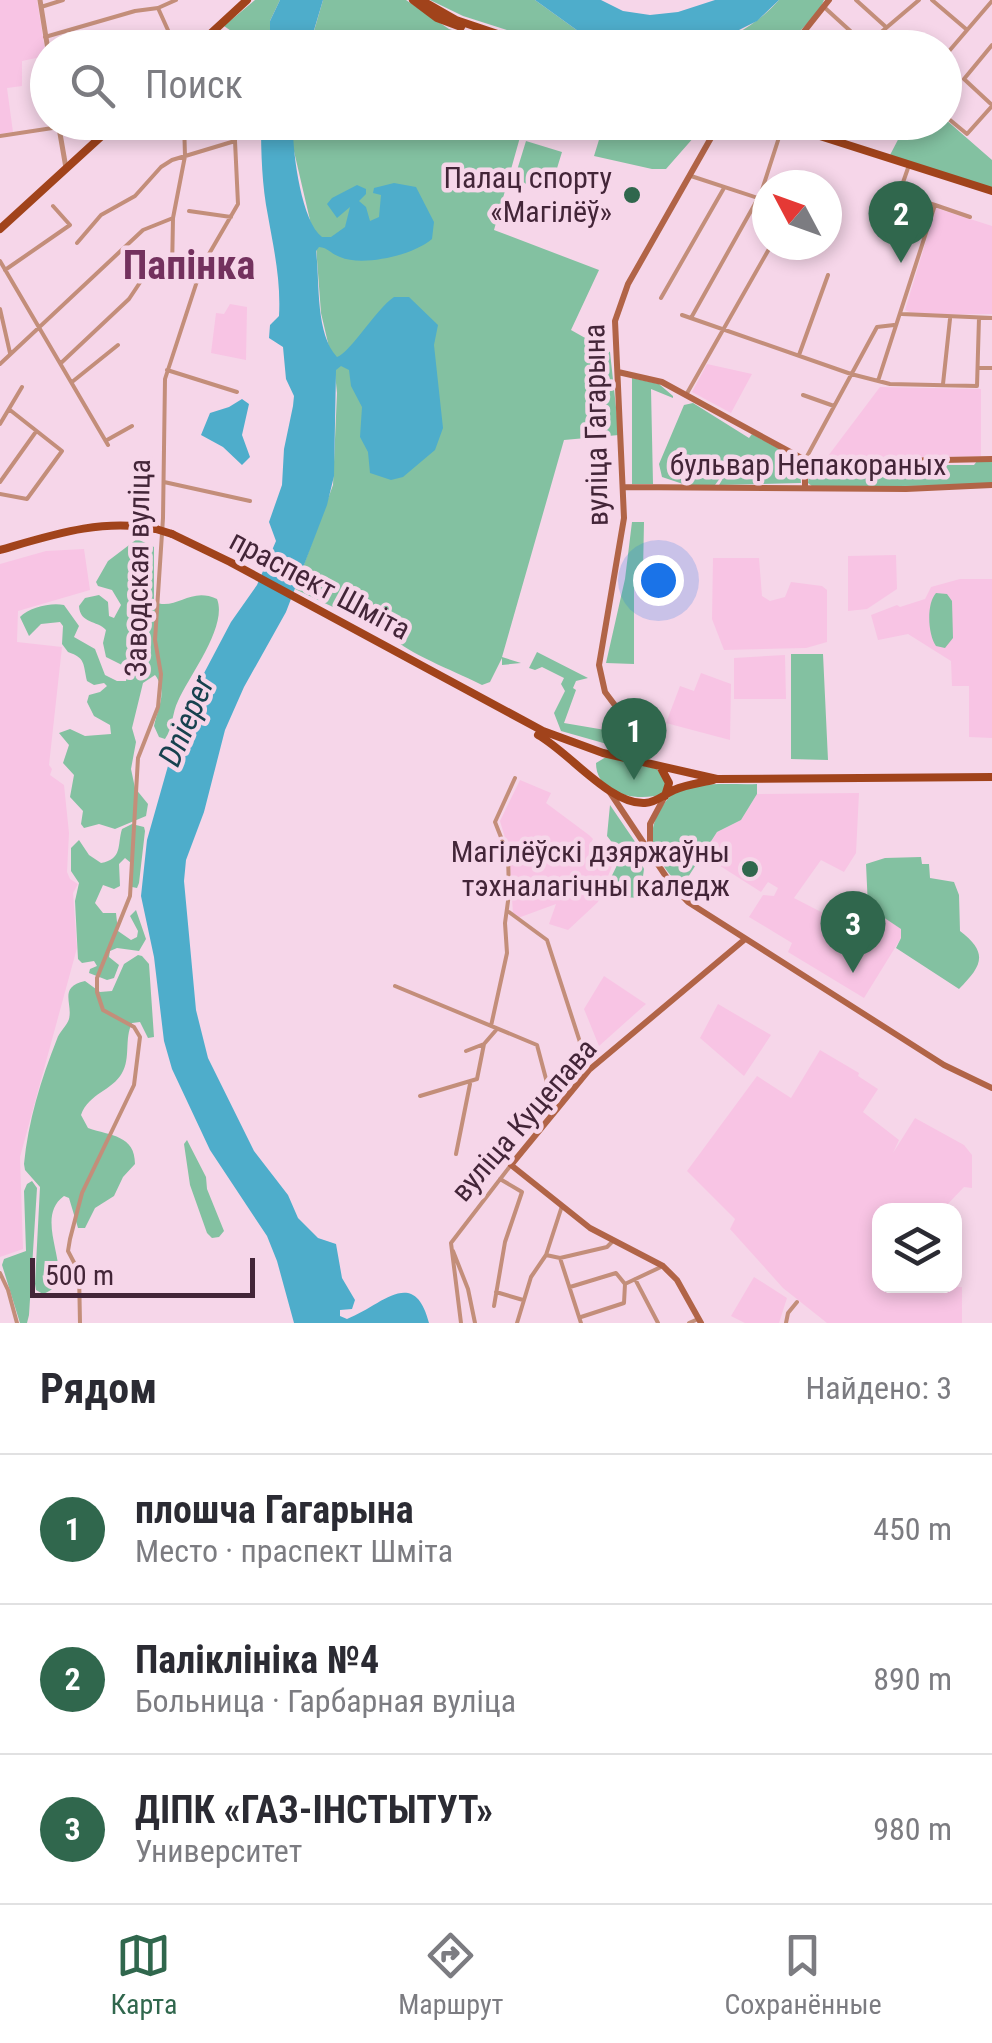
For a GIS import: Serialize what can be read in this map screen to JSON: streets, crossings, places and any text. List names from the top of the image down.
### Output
{
  "streets": {
    "main road": [
      "вуліца Гагарына",
      "бульвар Непакораных",
      "праспект Шміта",
      "вуліца Куцепава"
    ],
    "street": ["Заводская вуліца"]
  },
  "crossings": [
    ["вуліца Гагарына", "бульвар Непакораных"],
    ["вуліца Гагарына", "праспект Шміта"]
  ],
  "districts": ["Папінка"],
  "water": ["Dnieper"],
  "places": ["Палац спорту «Магілёў»", "Магілёўскі дзяржаўны тэхналагічны каледж"],
  "scale_bar": "500 m",
  "north": "top left",
  "page": {
    "search": "Поиск",
    "pins": ["2", "1", "3"],
    "scale": "500 m",
    "heading": ["Рядом", "Найдено: 3"],
    "list": [
      {
        "mark": "1",
        "name": "плошча Гагарына",
        "note": "Место · праспект Шміта",
        "value": "450 m"
      },
      {
        "mark": "2",
        "name": "Паліклініка №4",
        "note": "Больница · Гарбарная вуліца",
        "value": "890 m"
      },
      {
        "mark": "3",
        "name": "ДІПК «ГАЗ-ІНСТЫТУТ»",
        "note": "Университет",
        "value": "980 m"
      }
    ],
    "nav": ["Карта", "Маршрут", "Сохранённые"]
  }
}
